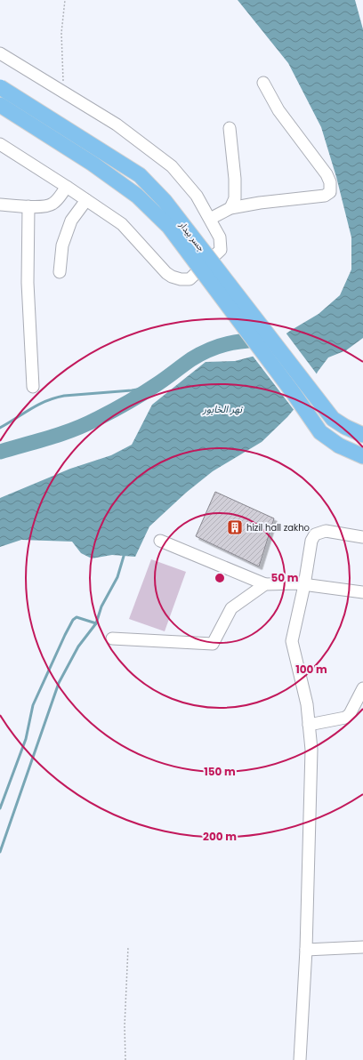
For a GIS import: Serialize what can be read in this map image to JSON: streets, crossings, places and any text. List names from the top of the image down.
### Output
{
  "streets": {
    "main road": ["جسر بيدار"]
  },
  "water": ["نهر الخابور"],
  "places": {
    "building": ["hizil hall zakho"]
  },
  "rings": [
    "50 m",
    "100 m",
    "150 m",
    "200 m"
  ]
}
